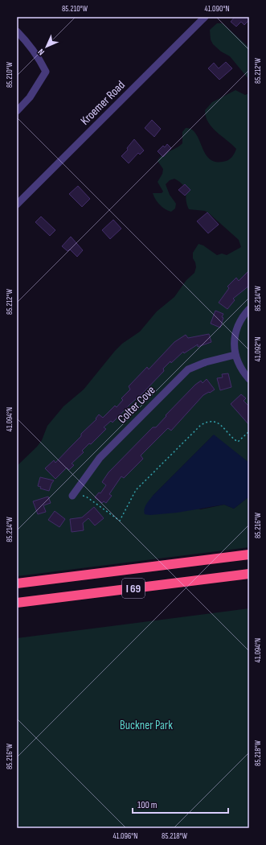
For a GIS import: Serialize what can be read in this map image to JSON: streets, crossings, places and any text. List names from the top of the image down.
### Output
{
  "streets": {
    "highway": ["I 69"],
    "street": ["Kroemer Road", "Colter Cove"]
  },
  "parks": ["Buckner Park"],
  "scale_bar": "100 m",
  "north": "bottom left",
  "coordinates": [
    "85.210°W",
    "41.090°N",
    "85.212°W",
    "85.214°W",
    "41.092°N",
    "41.094°N",
    "85.216°W",
    "85.218°W",
    "41.096°N"
  ]
}
